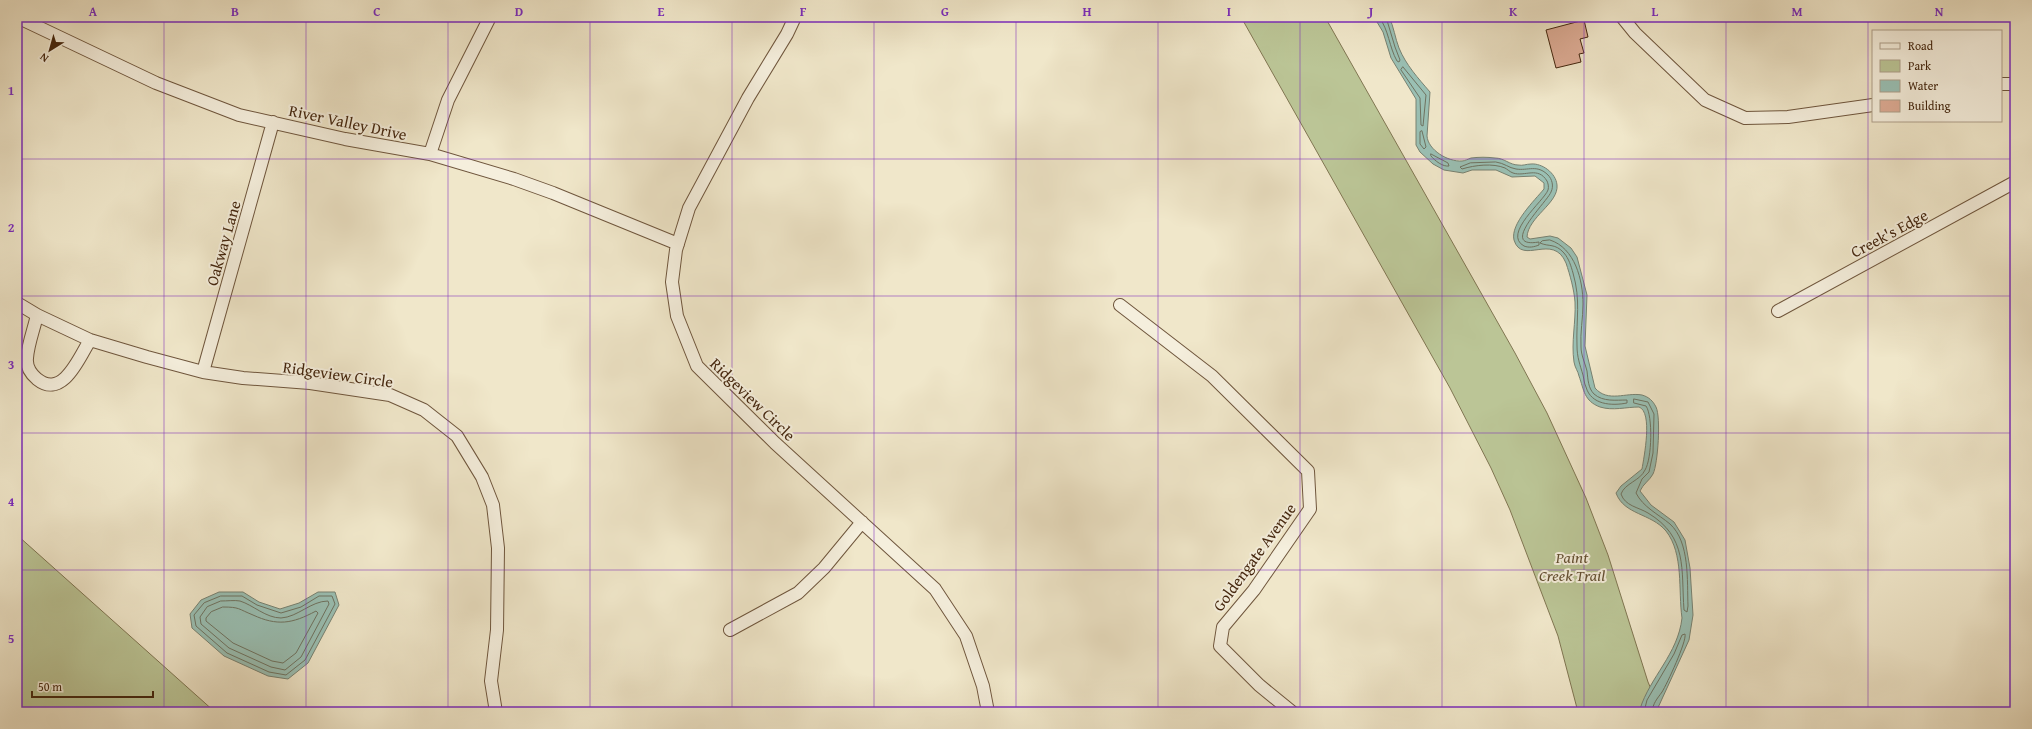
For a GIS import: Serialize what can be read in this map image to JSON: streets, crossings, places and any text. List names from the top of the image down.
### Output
{
  "streets": {
    "street": [
      "River Valley Drive",
      "Creek's Edge",
      "Oakway Lane",
      "Ridgeview Circle",
      "Goldengate Avenue"
    ]
  },
  "crossings": [
    ["River Valley Drive", "Oakway Lane"],
    ["River Valley Drive", "Ridgeview Circle"],
    ["Oakway Lane", "Ridgeview Circle"]
  ],
  "parks": ["Paint Creek Trail"],
  "legend": [
    "Road",
    "Park",
    "Water",
    "Building"
  ],
  "scale_bar": "50 m",
  "north": "bottom left",
  "grid": {
    "columns": [
      "A",
      "B",
      "C",
      "D",
      "E",
      "F",
      "G",
      "H",
      "I",
      "J",
      "K",
      "L",
      "M",
      "N"
    ],
    "rows": [
      "1",
      "2",
      "3",
      "4",
      "5"
    ]
  }
}
